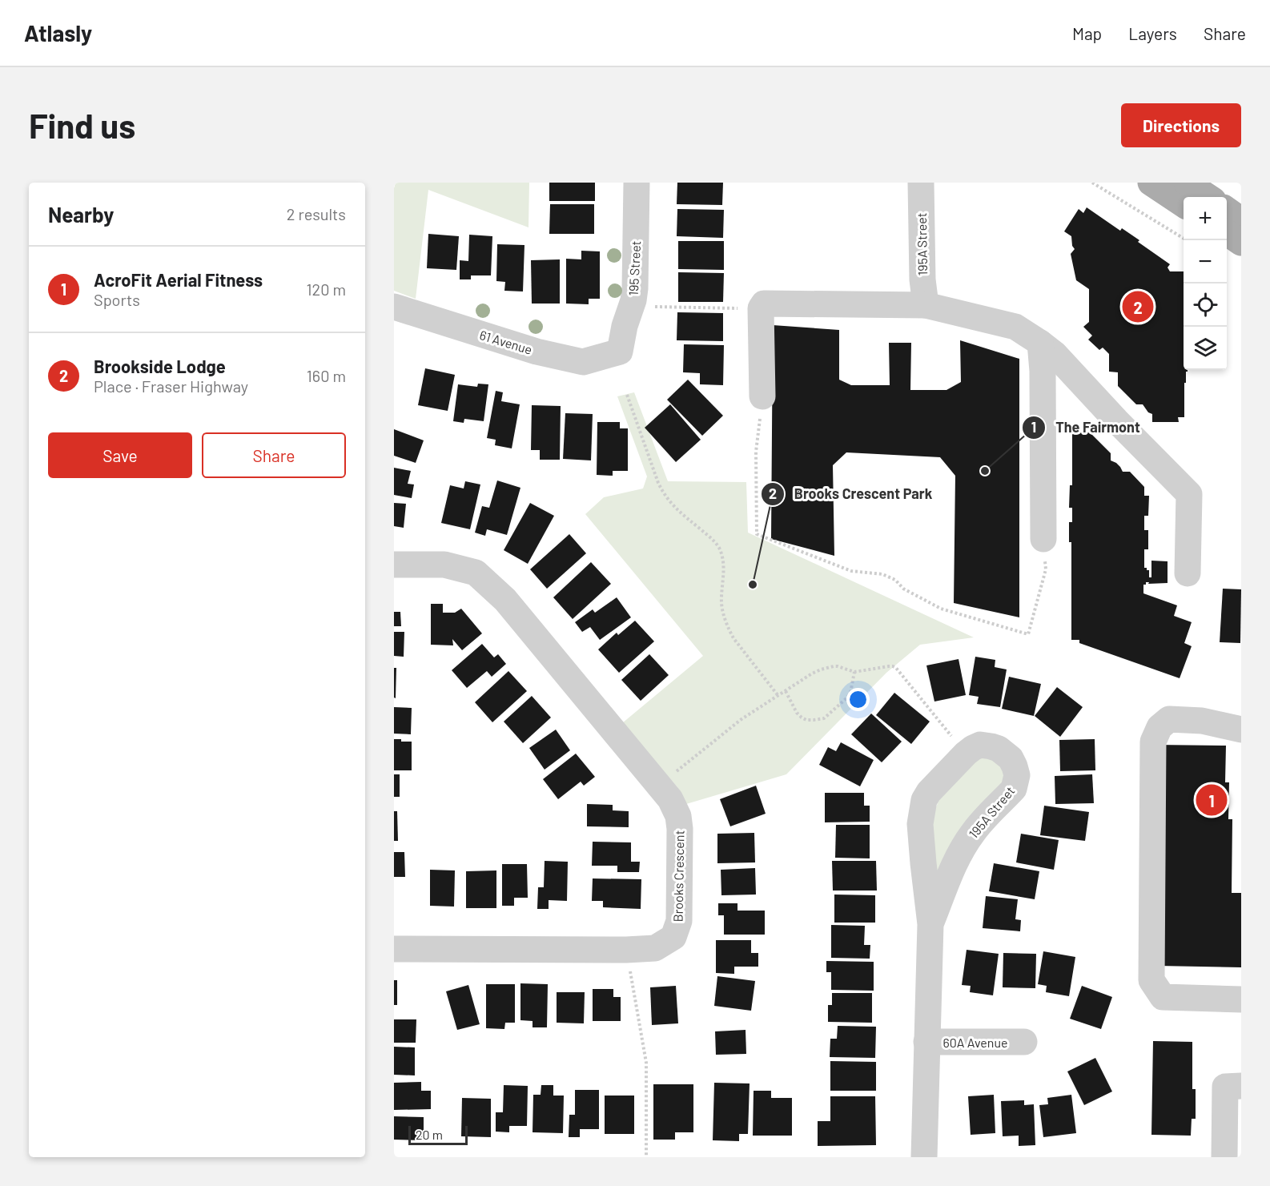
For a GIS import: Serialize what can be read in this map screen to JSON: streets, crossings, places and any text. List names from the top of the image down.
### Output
{
  "streets": {
    "street": [
      "195A Street",
      "195 Street",
      "61 Avenue",
      "Brooks Crescent",
      "60A Avenue"
    ]
  },
  "crossings": [
    ["195A Street", "60A Avenue"],
    ["195 Street", "61 Avenue"]
  ],
  "places": ["The Fairmont", "Brooks Crescent Park"],
  "scale_bar": "20 m",
  "page": {
    "header": "Atlasly",
    "nav": ["Map", "Layers", "Share"],
    "buttons": [
      "Directions",
      ["Save", "Share"]
    ],
    "title": "Find us",
    "heading": ["Nearby", "2 results"],
    "map_buttons": ["+", "−"],
    "list": [
      {
        "mark": "1",
        "name": "AcroFit Aerial Fitness",
        "note": "Sports",
        "value": "120 m"
      },
      {
        "mark": "2",
        "name": "Brookside Lodge",
        "note": "Place · Fraser Highway",
        "value": "160 m"
      }
    ],
    "pins": ["2", "1"],
    "scale": "20 m"
  }
}
